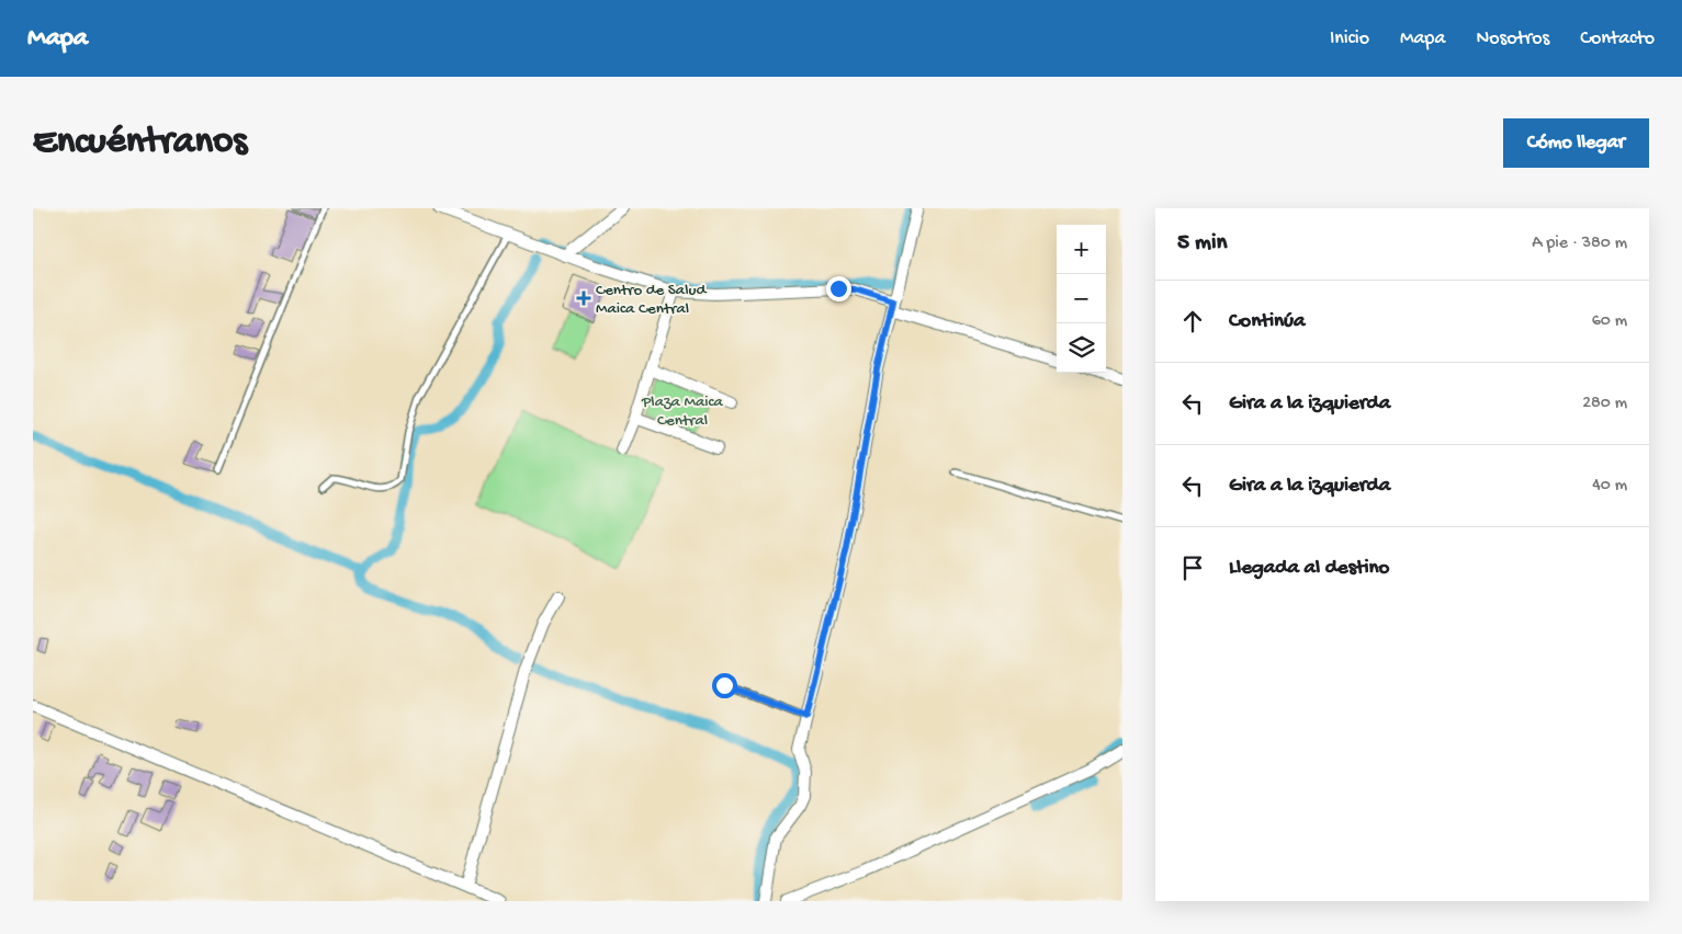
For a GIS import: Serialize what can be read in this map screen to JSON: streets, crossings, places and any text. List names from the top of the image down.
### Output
{
  "parks": ["Plaza Maica Central"],
  "places": {
    "health": ["Centro de Salud Maica Central"]
  },
  "page": {
    "header": "Mapa",
    "nav": [
      "Inicio",
      "Mapa",
      "Nosotros",
      "Contacto"
    ],
    "buttons": "Cómo llegar",
    "title": "Encuéntranos",
    "heading": ["5 min", "A pie · 380 m"],
    "map_buttons": ["+", "−"],
    "list": [
      ["Continúa", "60 m"],
      ["Gira a la izquierda", "280 m"],
      ["Gira a la izquierda", "40 m"],
      "Llegada al destino"
    ]
  }
}
